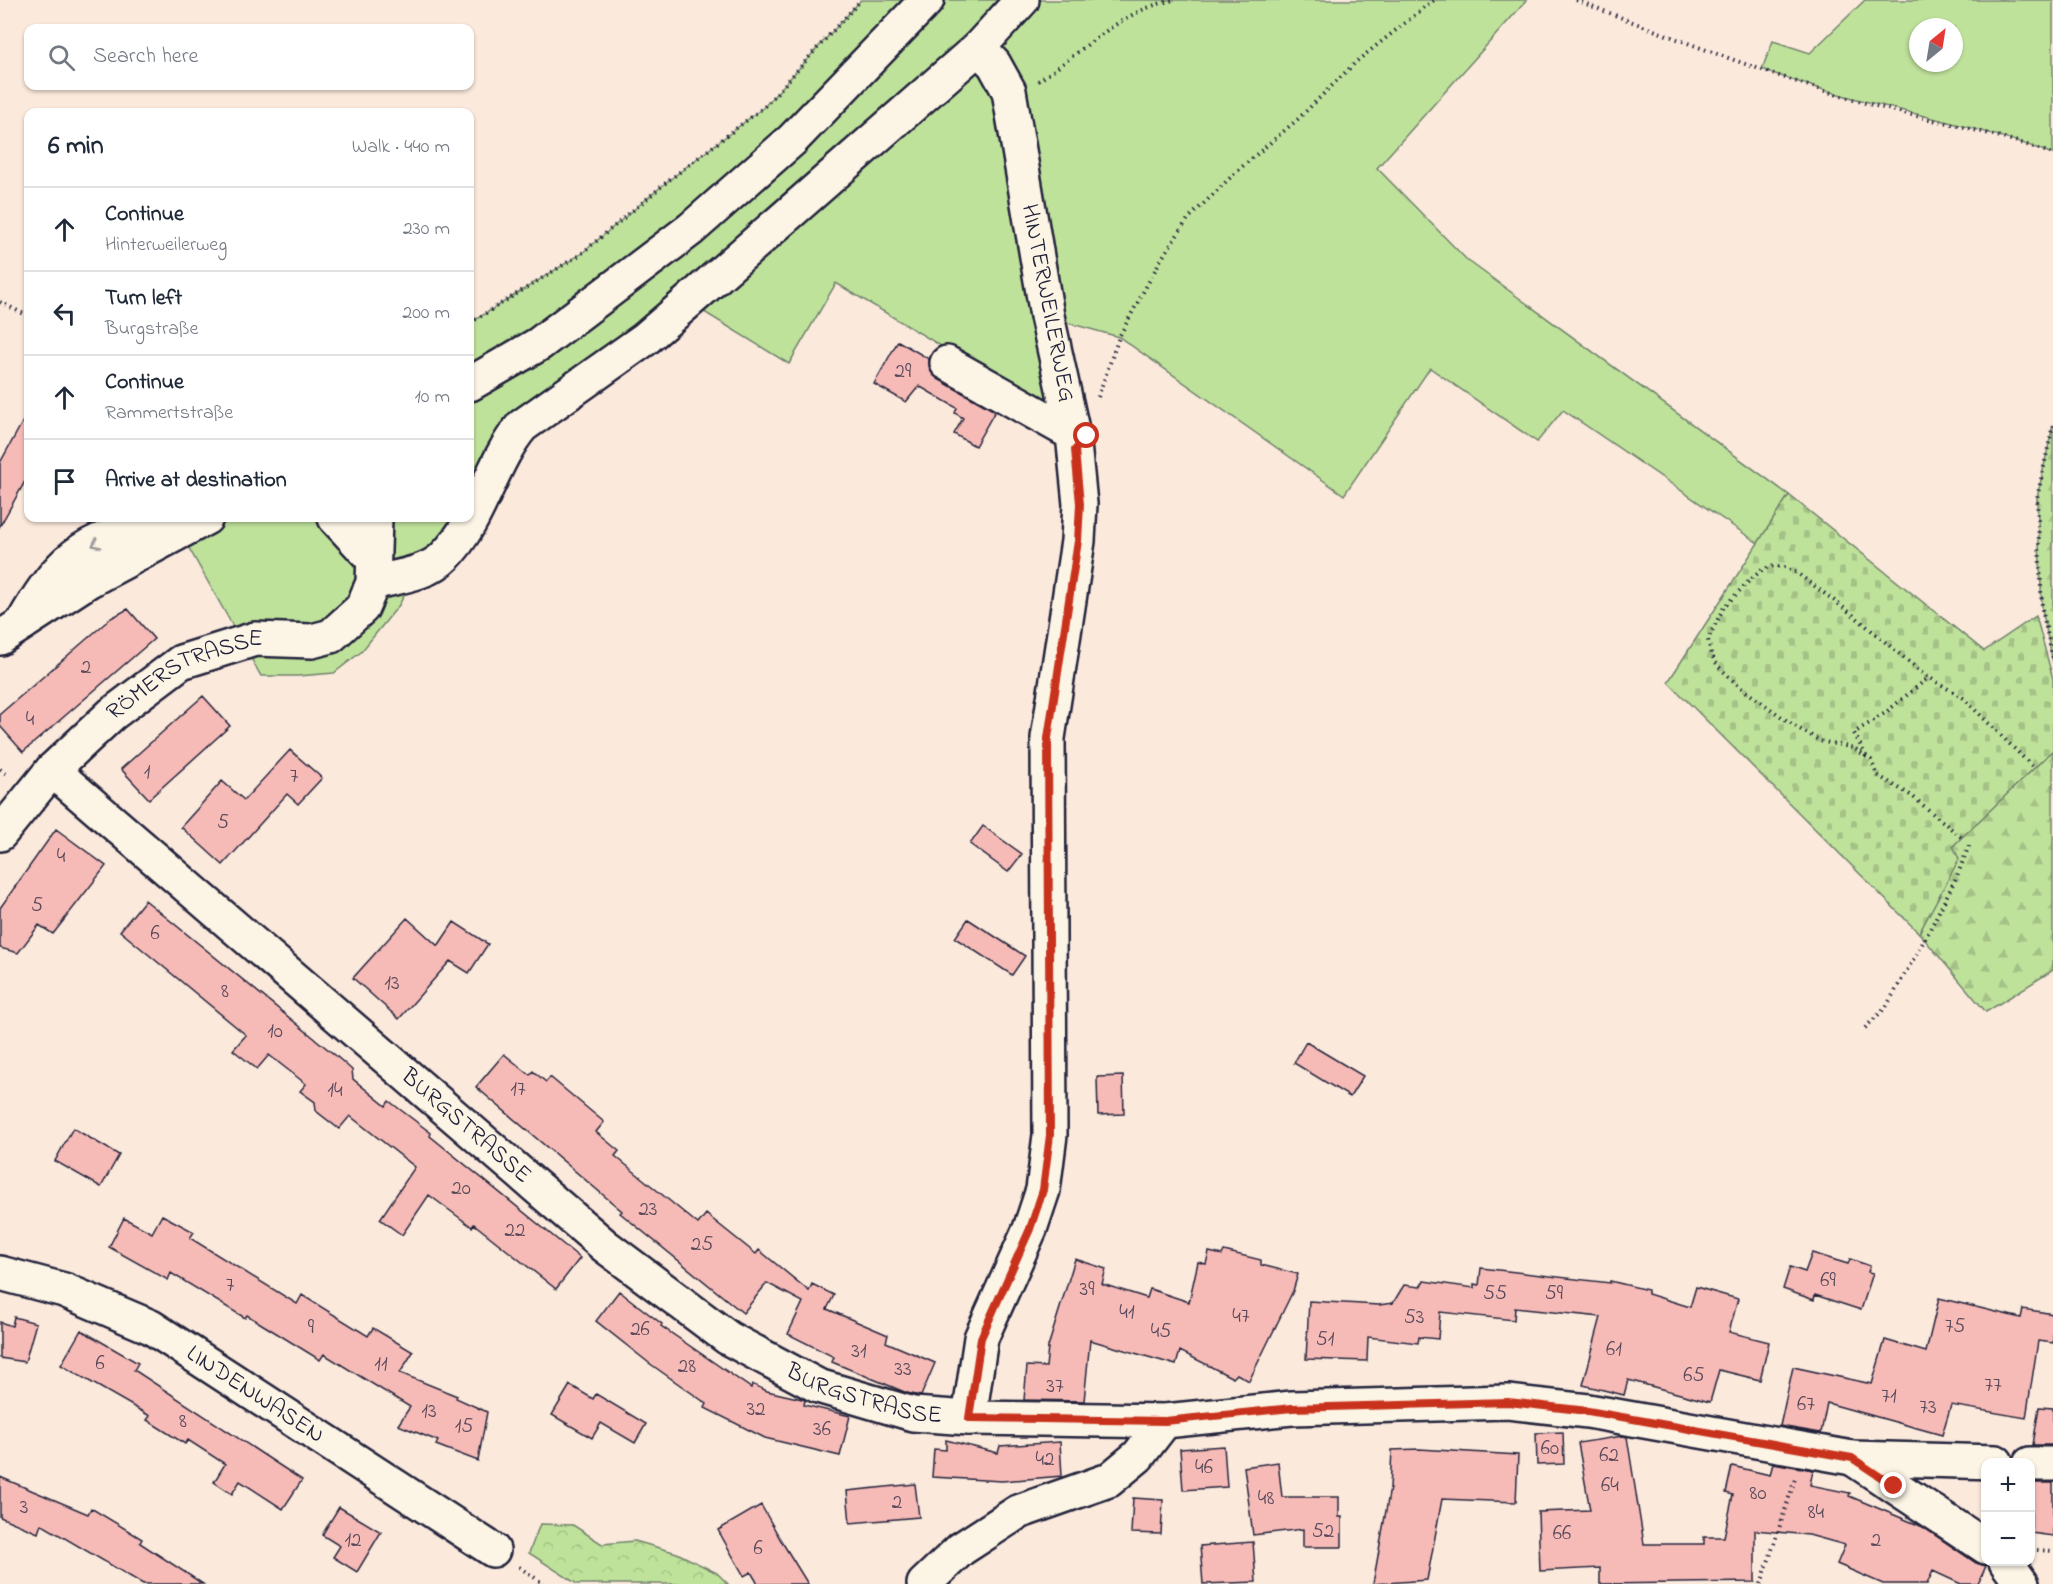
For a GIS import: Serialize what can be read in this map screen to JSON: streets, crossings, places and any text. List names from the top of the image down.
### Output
{
  "streets": {
    "street": [
      "HINTERWEILERWEG",
      "RÖMERSTRASSE",
      "BURGSTRASSE",
      "LINDENWASEN"
    ]
  },
  "crossings": [
    ["HINTERWEILERWEG", "BURGSTRASSE"],
    ["RÖMERSTRASSE", "BURGSTRASSE"]
  ],
  "house_numbers": [
    "29",
    "2",
    "4",
    "1",
    "7",
    "5",
    "4",
    "5",
    "6",
    "13",
    "8",
    "10",
    "17",
    "14",
    "20",
    "23",
    "22",
    "25",
    "69",
    "7",
    "39",
    "55",
    "59",
    "41",
    "47",
    "53",
    "75",
    "9",
    "26",
    "45",
    "51",
    "61",
    "31",
    "6",
    "11",
    "28",
    "33",
    "65",
    "77",
    "37",
    "71",
    "67",
    "73",
    "32",
    "13",
    "8",
    "15",
    "36",
    "60",
    "62",
    "42",
    "46",
    "64",
    "80",
    "48",
    "2",
    "3",
    "84",
    "52",
    "66",
    "12",
    "2",
    "6"
  ],
  "north": "top right",
  "page": {
    "search": "Search here",
    "heading": ["6 min", "Walk · 440 m"],
    "list": [
      ["Continue", "Hinterweilerweg", "230 m"],
      ["Turn left", "Burgstraße", "200 m"],
      ["Continue", "Rammertstraße", "10 m"],
      "Arrive at destination"
    ],
    "map_buttons": ["+", "−"]
  }
}
